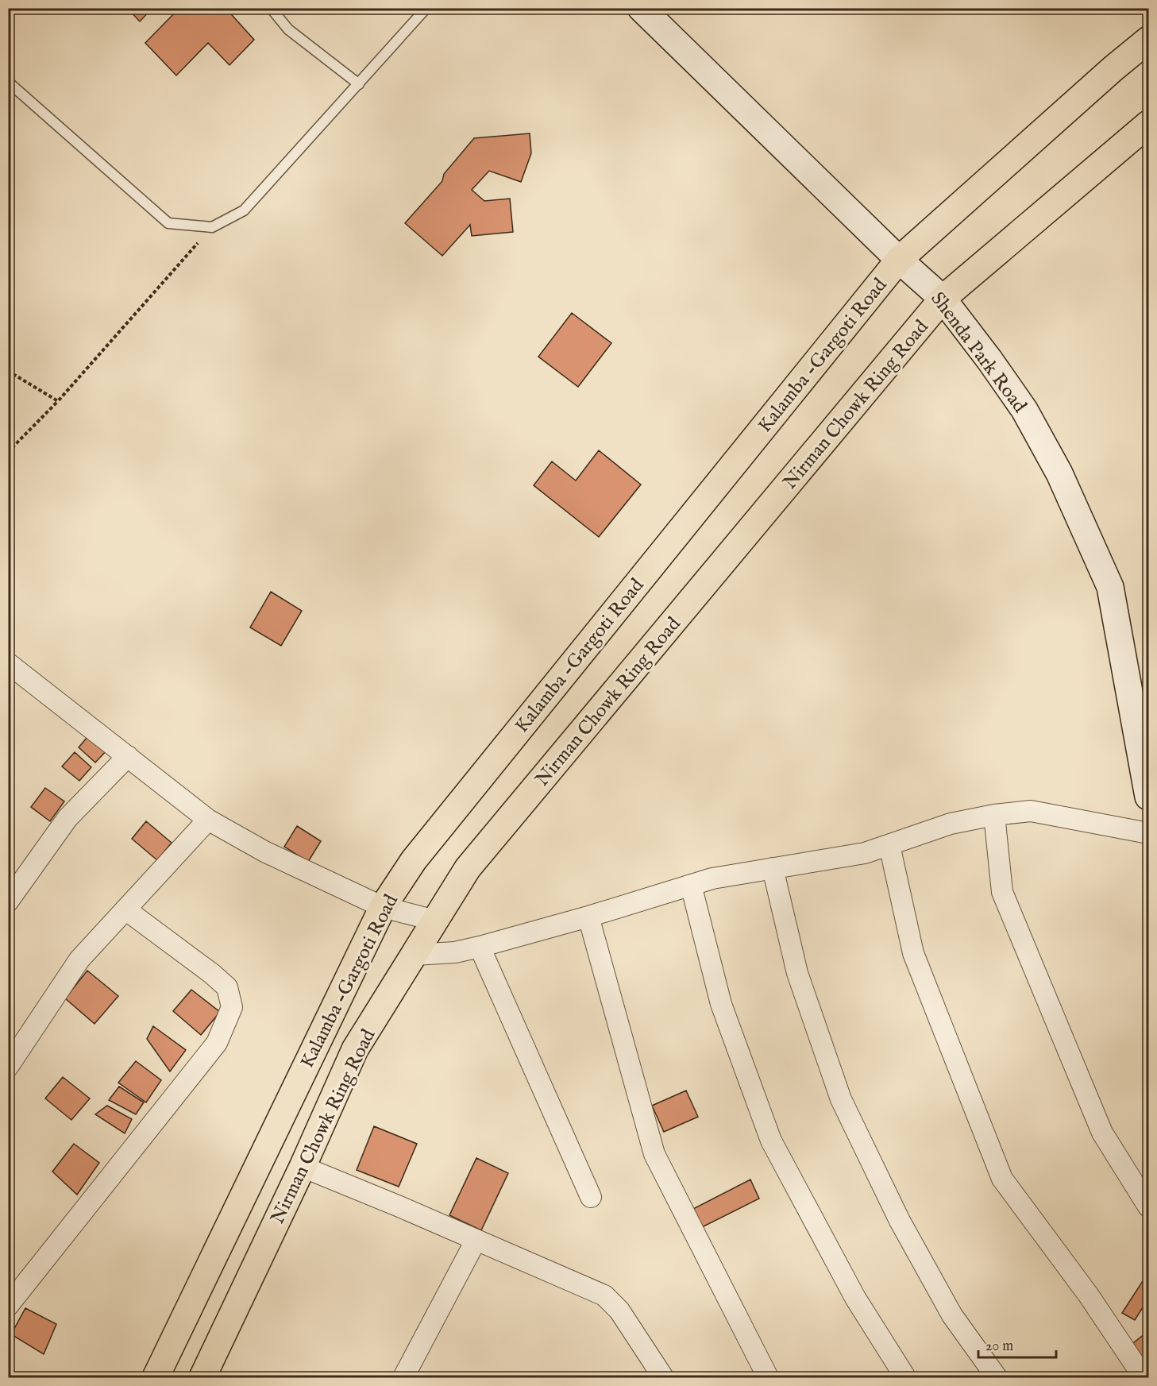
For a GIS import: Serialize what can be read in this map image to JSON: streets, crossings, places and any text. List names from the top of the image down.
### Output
{
  "streets": {
    "main road": ["Shenda Park Road", "Kalamba -Gargoti Road", "Nirman Chowk Ring Road"]
  },
  "crossings": [
    ["Shenda Park Road", "Kalamba -Gargoti Road"],
    ["Shenda Park Road", "Nirman Chowk Ring Road"]
  ],
  "scale_bar": "20 m"
}
